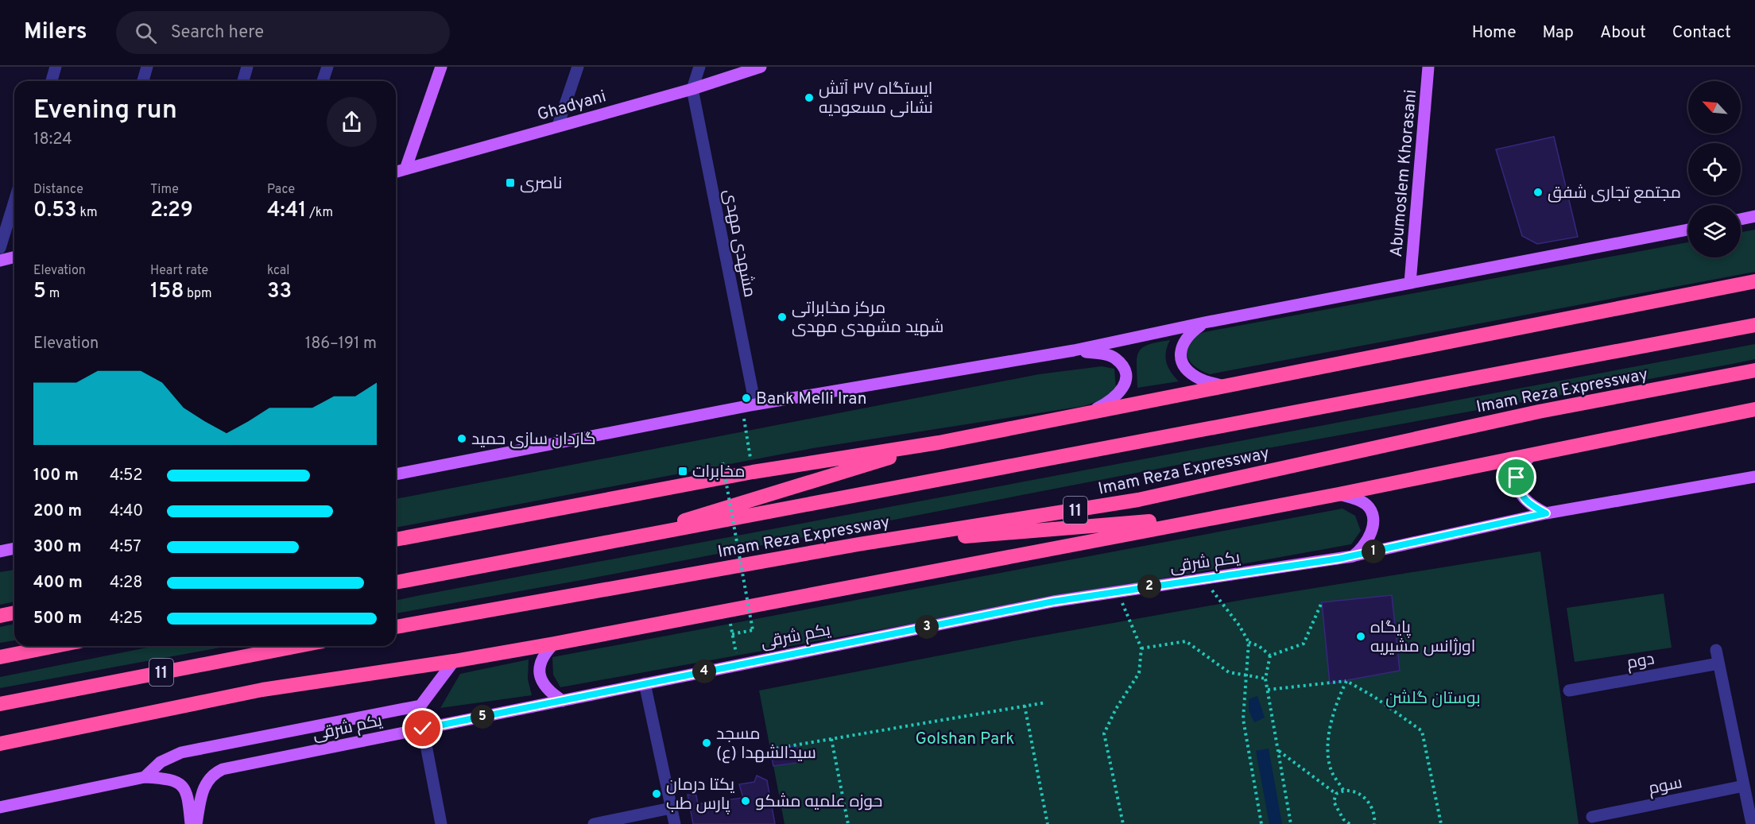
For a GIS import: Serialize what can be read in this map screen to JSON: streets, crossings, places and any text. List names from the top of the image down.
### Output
{
  "streets": {
    "highway": ["Imam Reza Expressway", "11"],
    "main road": ["Ghadyani", "Abumoslem Khorasani", "یکم شرقی"],
    "street": ["مشهدی مهدی", "دوم", "سوم"]
  },
  "crossings": [
    ["Ghadyani", "مشهدی مهدی"]
  ],
  "parks": ["بوستان گلشن", "Golshan Park"],
  "places": {
    "other": [
      "ایستگاه ۳۷ آتش نشانی مسعودیه",
      "مجتمع تجاری شفق",
      "مرکز مخابراتی شهید مشهدی مهدی",
      "Bank Melli Iran",
      "گاردان سازی حمید",
      "پایگاه اورژانس مشیریه",
      "مسجد سیدالشهدا (ع)",
      "یکتا درمان پارس طب",
      "حوزه علمیه مشکو"
    ],
    "transit": ["ناصری", "مخابرات"]
  },
  "north": "top left",
  "page": {
    "header": "Milers",
    "search": "Search here",
    "nav": [
      "Home",
      "Map",
      "About",
      "Contact"
    ],
    "heading": ["Evening run", "18:24"],
    "stats": [
      ["Distance", "0.53 km"],
      ["Time", "2:29"],
      ["Pace", "4:41 /km"],
      ["Elevation", "5 m"],
      ["Heart rate", "158 bpm"],
      ["kcal", "33"]
    ],
    "chart": ["Elevation", "186–191 m"],
    "list": [
      {
        "name": "100 m",
        "note": "4:52"
      },
      {
        "name": "200 m",
        "note": "4:40"
      },
      {
        "name": "300 m",
        "note": "4:57"
      },
      {
        "name": "400 m",
        "note": "4:28"
      },
      {
        "name": "500 m",
        "note": "4:25"
      }
    ],
    "pins": [
      "1",
      "2",
      "3",
      "4",
      "5"
    ]
  }
}
